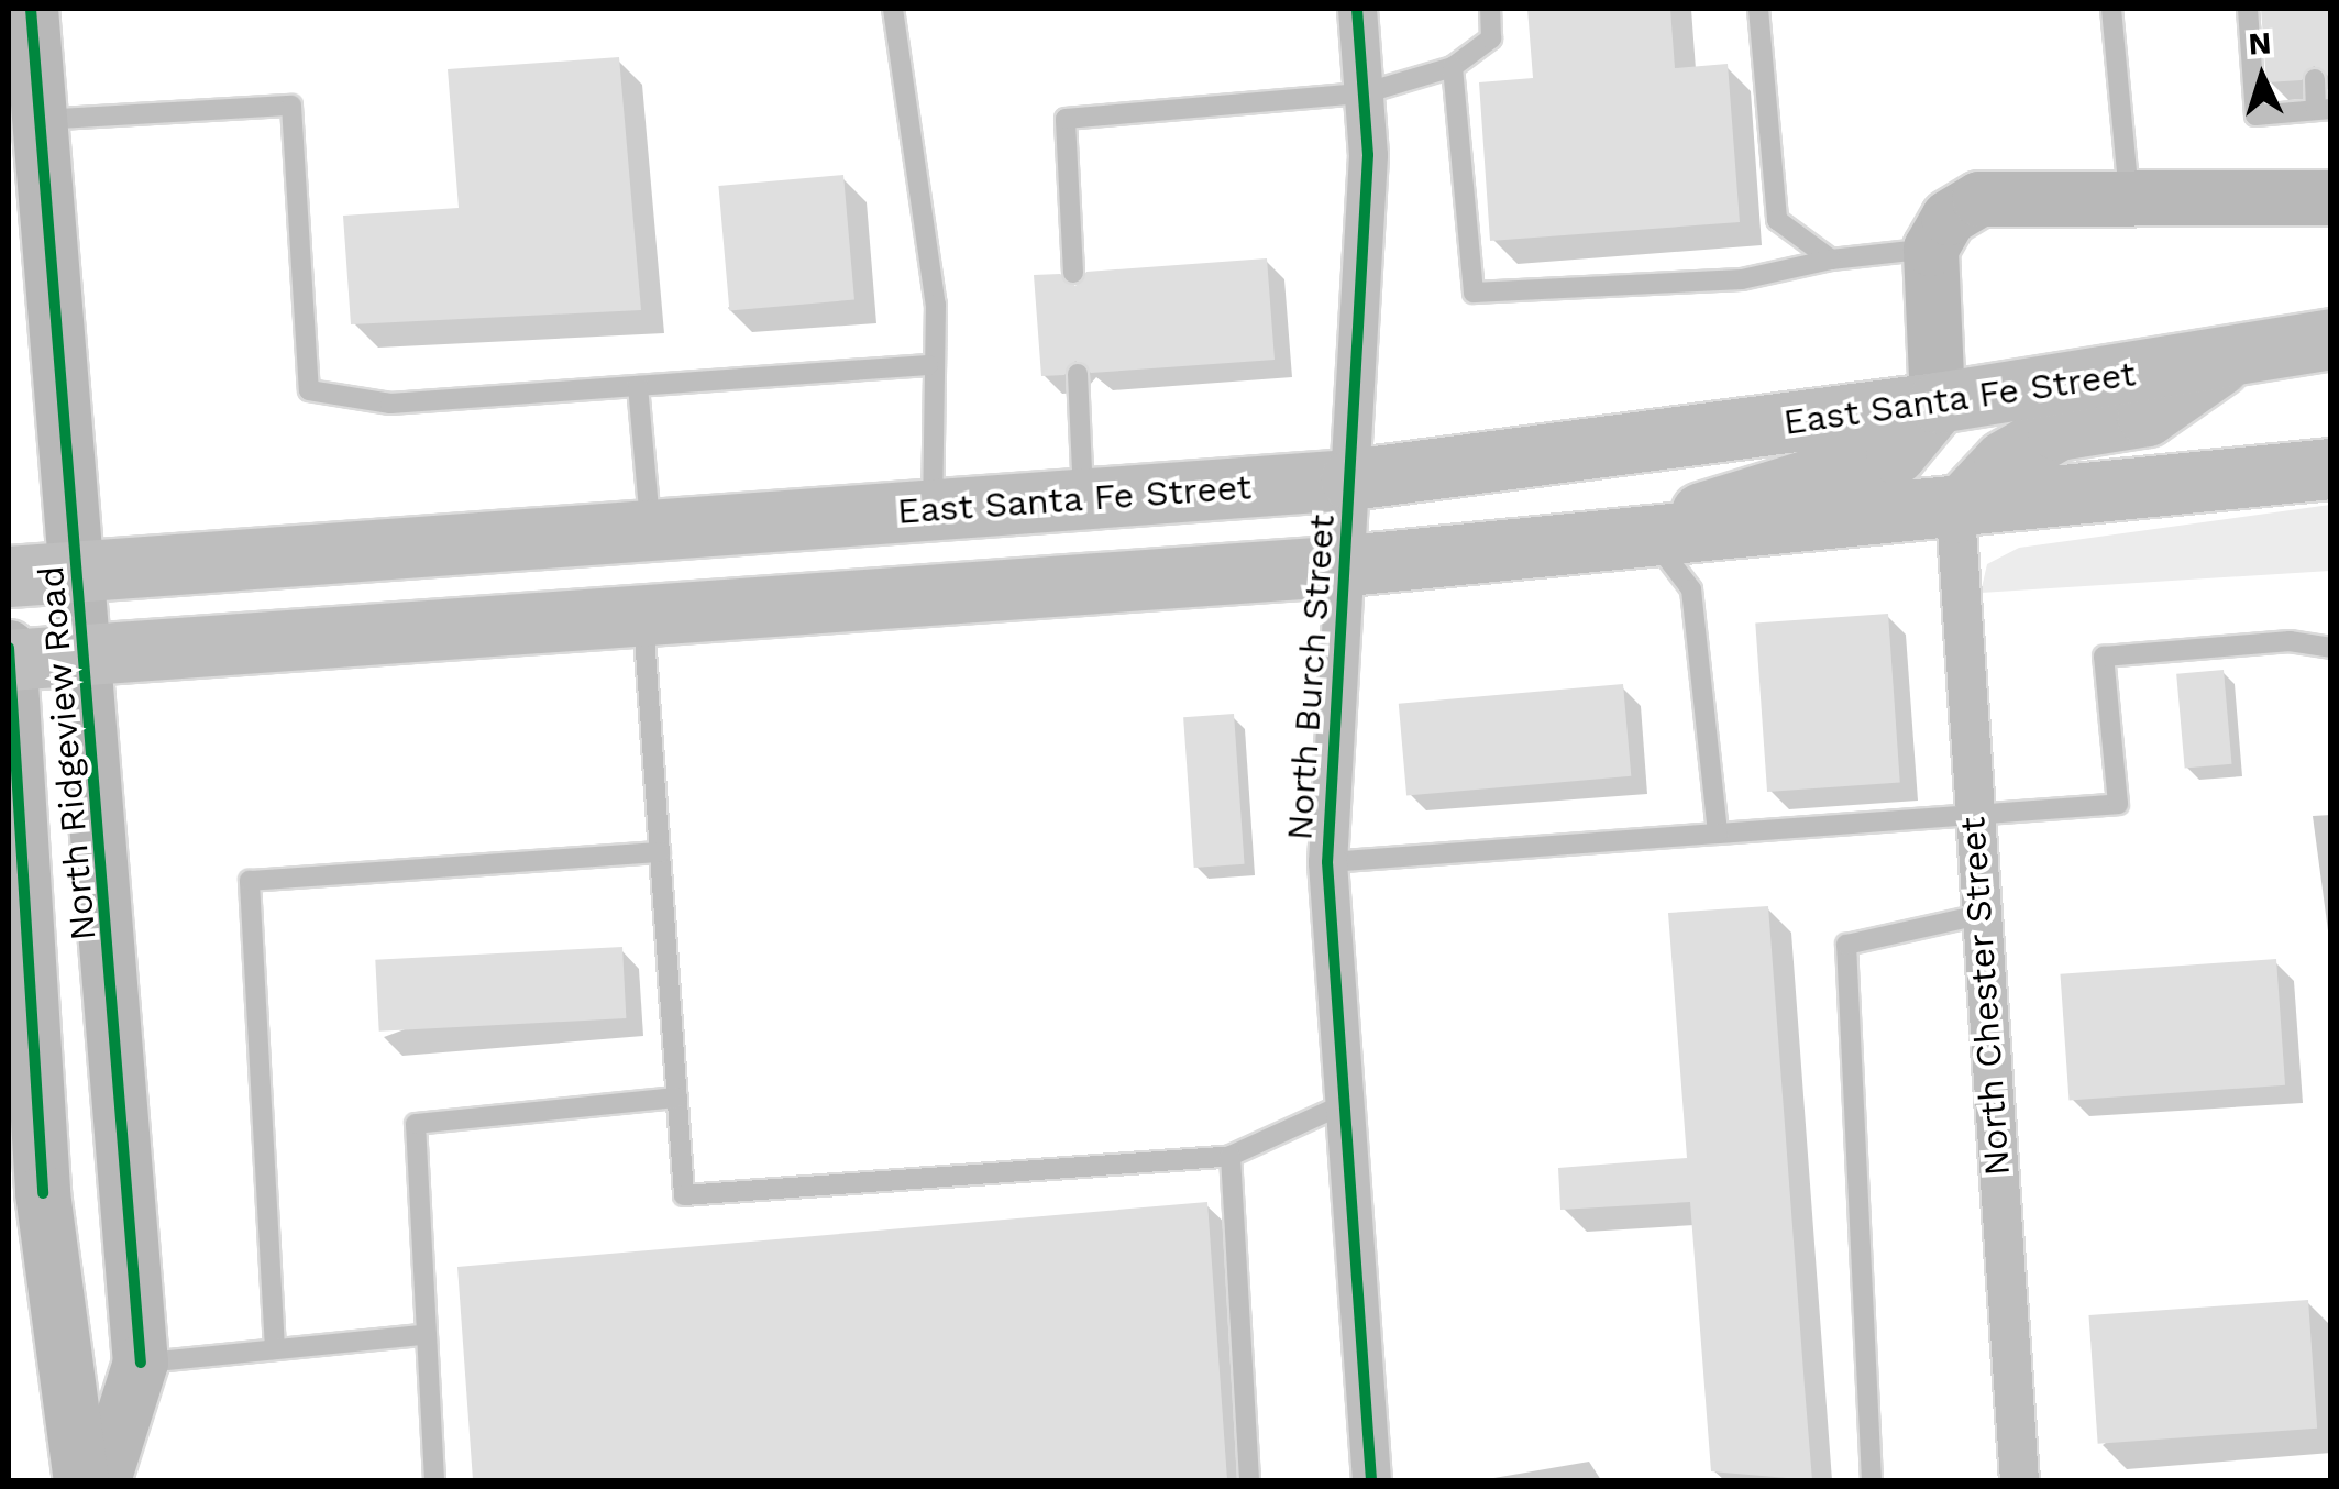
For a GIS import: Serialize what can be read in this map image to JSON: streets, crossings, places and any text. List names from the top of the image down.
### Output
{
  "streets": {
    "main road": ["East Santa Fe Street", "North Ridgeview Road"],
    "street": ["North Burch Street", "North Chester Street"]
  },
  "crossings": [
    ["East Santa Fe Street", "North Burch Street"],
    ["East Santa Fe Street", "North Ridgeview Road"]
  ],
  "north": "top"
}
